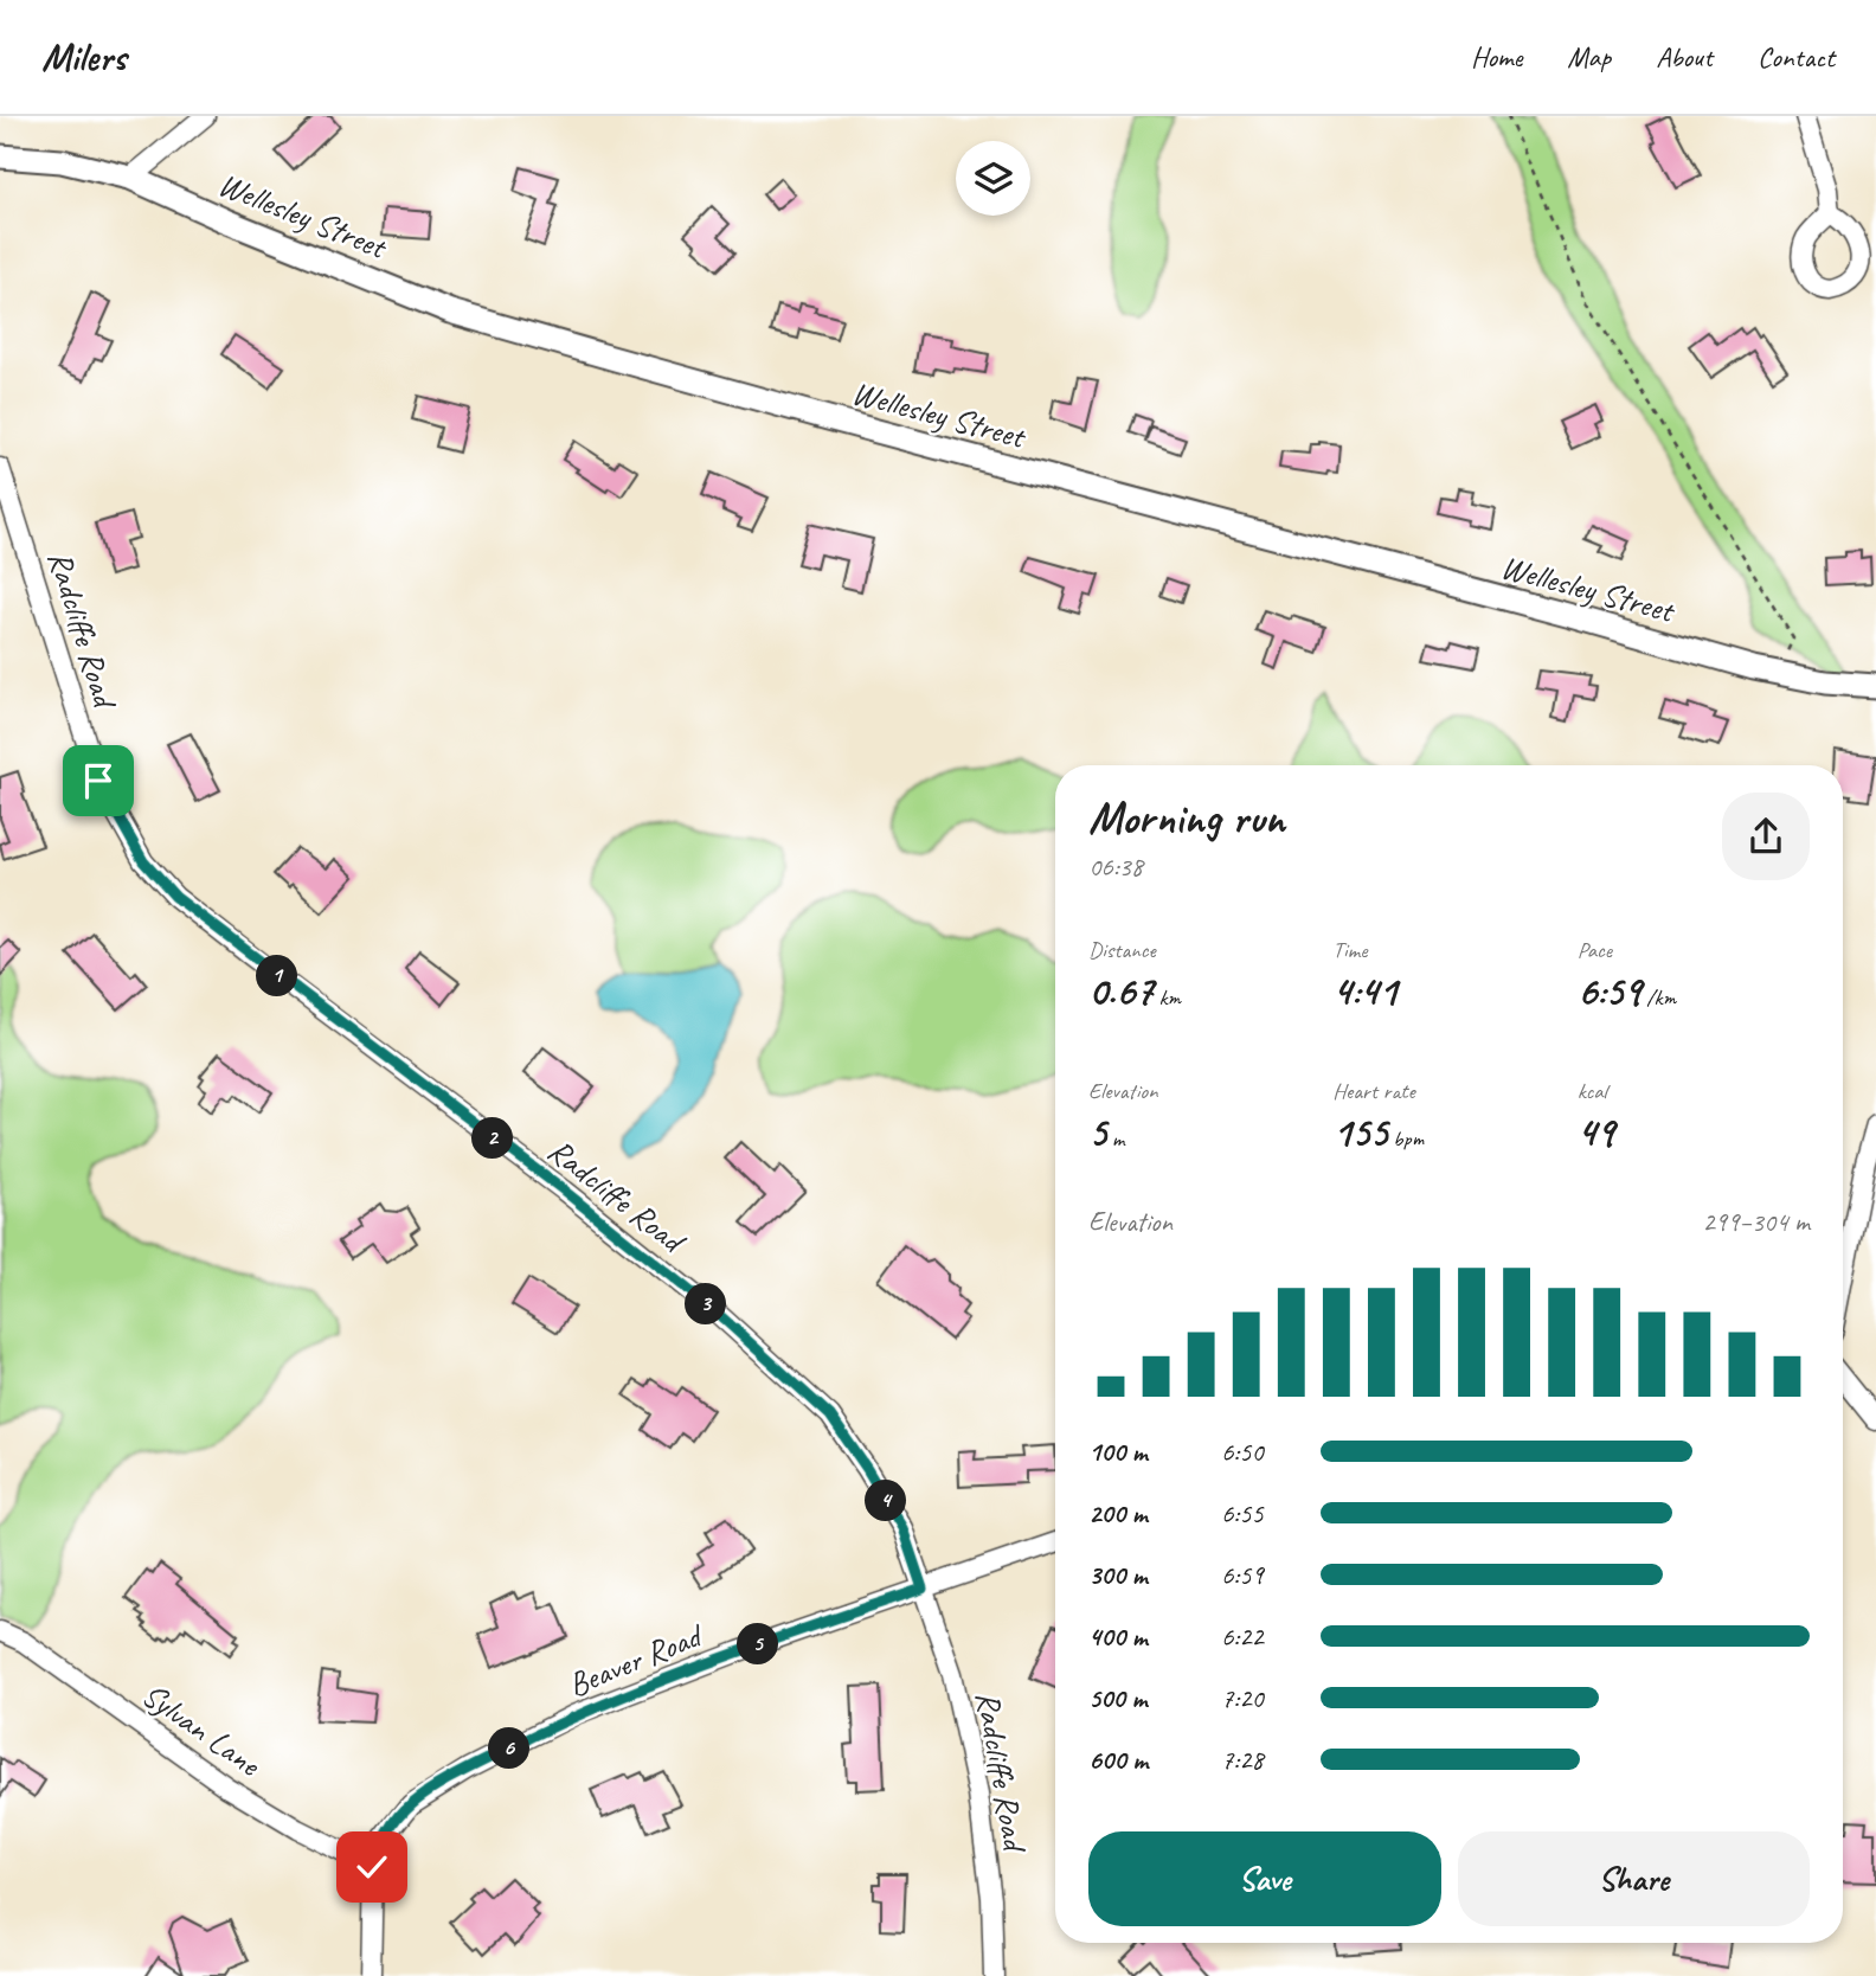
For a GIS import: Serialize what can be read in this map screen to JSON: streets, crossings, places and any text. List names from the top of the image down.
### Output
{
  "streets": {
    "main road": ["Wellesley Street"],
    "street": ["Radcliffe Road", "Beaver Road", "Sylvan Lane"]
  },
  "crossings": [
    ["Radcliffe Road", "Beaver Road"],
    ["Beaver Road", "Sylvan Lane"]
  ],
  "page": {
    "header": "Milers",
    "nav": [
      "Home",
      "Map",
      "About",
      "Contact"
    ],
    "heading": ["Morning run", "06:38"],
    "stats": [
      ["Distance", "0.67 km"],
      ["Time", "4:41"],
      ["Pace", "6:59 /km"],
      ["Elevation", "5 m"],
      ["Heart rate", "155 bpm"],
      ["kcal", "49"]
    ],
    "pins": [
      "1",
      "2",
      "3",
      "4",
      "5",
      "6"
    ],
    "chart": ["Elevation", "299–304 m"],
    "list": [
      {
        "name": "100 m",
        "note": "6:50"
      },
      {
        "name": "200 m",
        "note": "6:55"
      },
      {
        "name": "300 m",
        "note": "6:59"
      },
      {
        "name": "400 m",
        "note": "6:22"
      },
      {
        "name": "500 m",
        "note": "7:20"
      },
      {
        "name": "600 m",
        "note": "7:28"
      }
    ],
    "buttons": ["Save", "Share"]
  }
}
